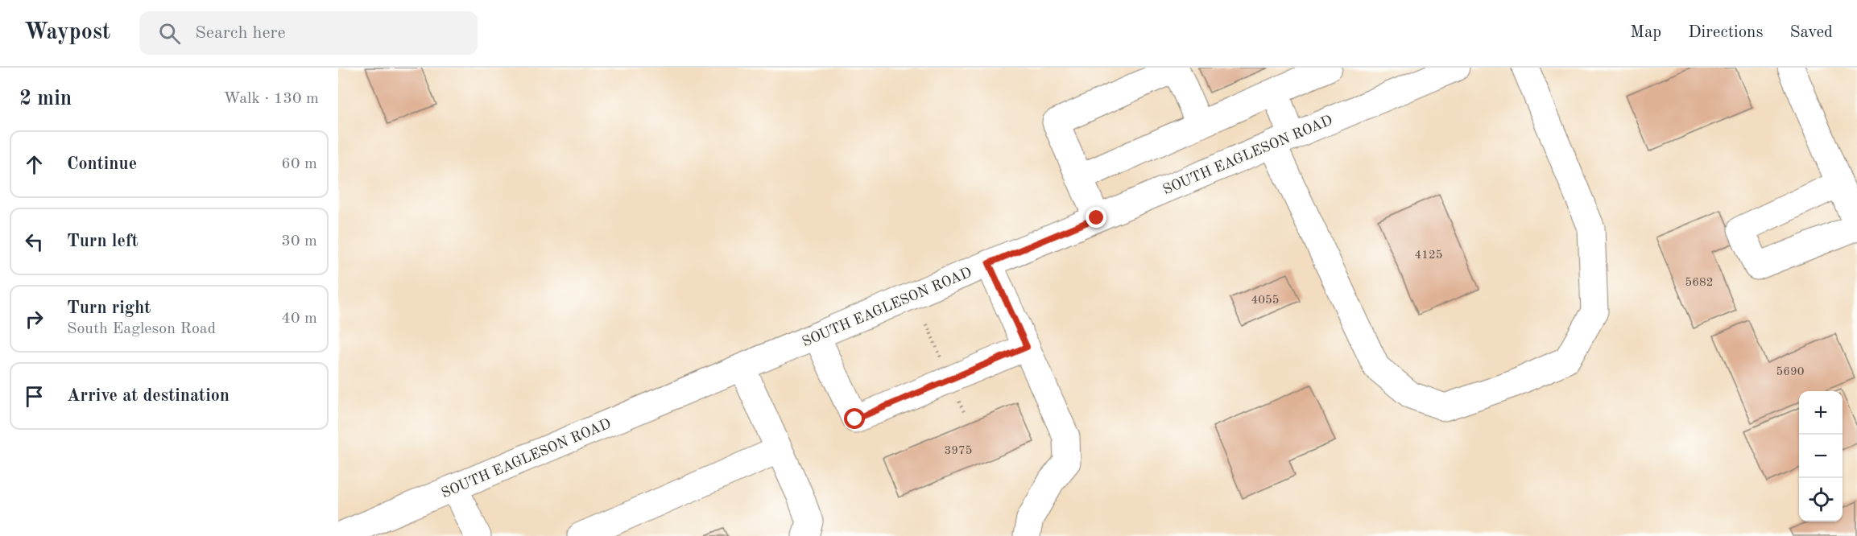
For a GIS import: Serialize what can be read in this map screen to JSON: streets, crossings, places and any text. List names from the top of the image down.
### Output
{
  "streets": {
    "street": ["SOUTH EAGLESON ROAD"]
  },
  "house_numbers": [
    "4125",
    "5682",
    "4055",
    "5690",
    "3975"
  ],
  "page": {
    "header": "Waypost",
    "search": "Search here",
    "nav": ["Map", "Directions", "Saved"],
    "heading": ["2 min", "Walk · 130 m"],
    "list": [
      ["Continue", "60 m"],
      ["Turn left", "30 m"],
      ["Turn right", "South Eagleson Road", "40 m"],
      "Arrive at destination"
    ],
    "map_buttons": ["+", "−"]
  }
}
